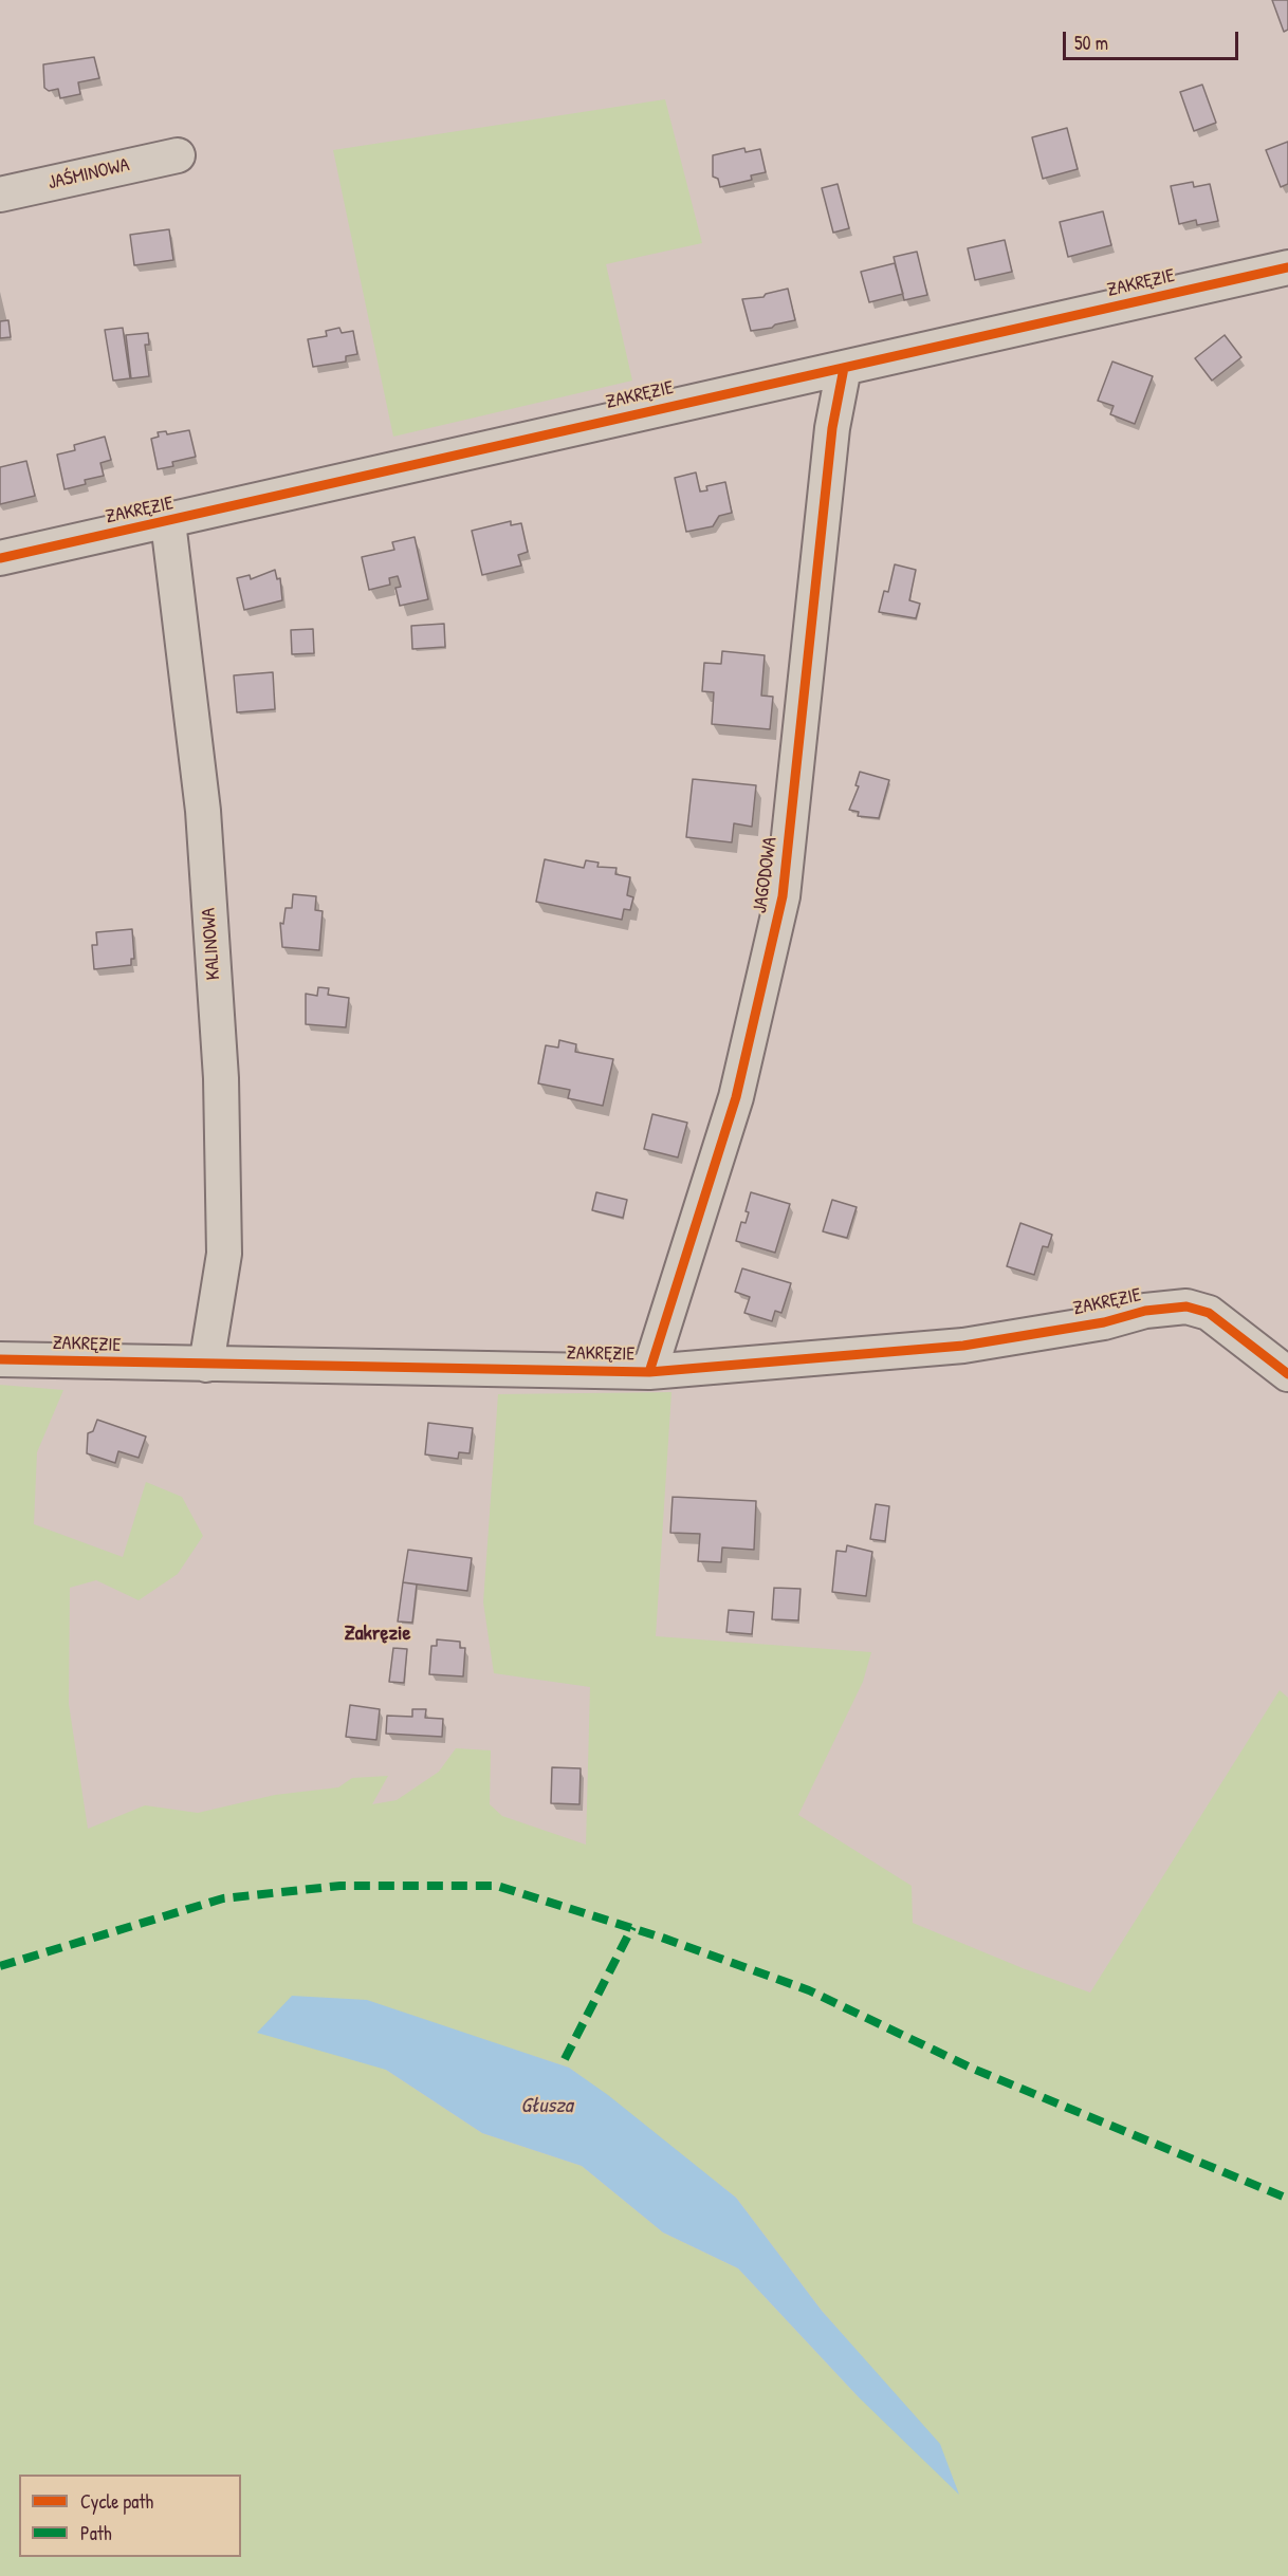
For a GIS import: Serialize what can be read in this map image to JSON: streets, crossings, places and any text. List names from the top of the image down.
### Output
{
  "streets": {
    "street": [
      "JAŚMINOWA",
      "ZAKRĘZIE",
      "JAGODOWA",
      "KALINOWA"
    ]
  },
  "crossings": [
    ["ZAKRĘZIE", "JAGODOWA"],
    ["ZAKRĘZIE", "KALINOWA"]
  ],
  "districts": ["Zakręzie"],
  "water": ["Głusza"],
  "legend": ["Cycle path", "Path"],
  "scale_bar": "50 m"
}
